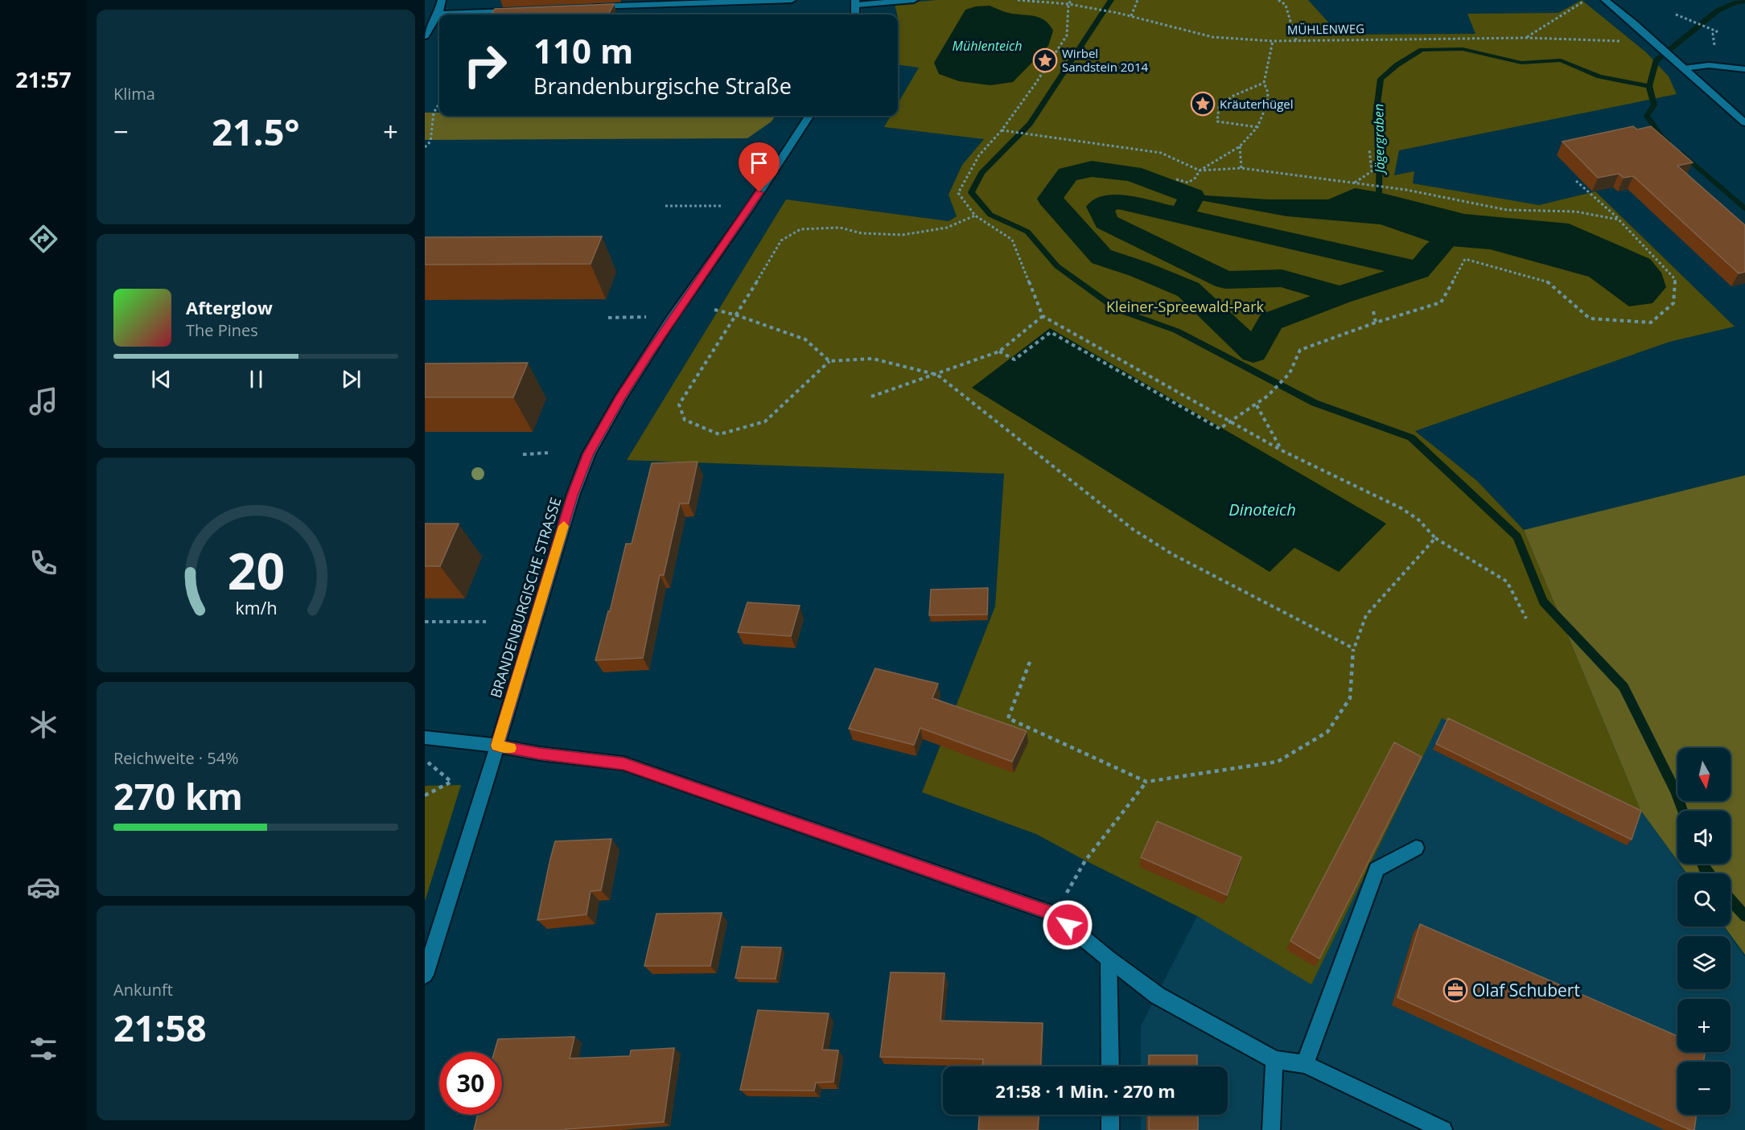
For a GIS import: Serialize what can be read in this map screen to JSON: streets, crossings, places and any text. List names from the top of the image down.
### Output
{
  "streets": {
    "street": ["BRANDENBURGISCHE STRASSE"],
    "path": ["MÜHLENWEG"]
  },
  "water": ["Mühlenteich", "Jägergraben", "Dinoteich"],
  "parks": ["Kleiner-Spreewald-Park"],
  "places": {
    "place": ["Wirbel Sandstein 2014", "Kräuterhügel"],
    "office": ["Olaf Schubert"]
  },
  "north": "bottom",
  "page": {
    "tabs": "21:57",
    "tile": [
      "Klima",
      ["Reichweite · 54%", "270 km"],
      ["Ankunft", "21:58"]
    ],
    "turn": ["110 m", "Brandenburgische Straße"],
    "heat": ["−", "21.5°", "+"],
    "song": ["Afterglow", "The Pines"],
    "map_buttons": ["+", "−"],
    "limit": "30",
    "trip": "21:58 · 1 Min. · 270 m",
    "gauge": ["20", "km/h"]
  }
}
